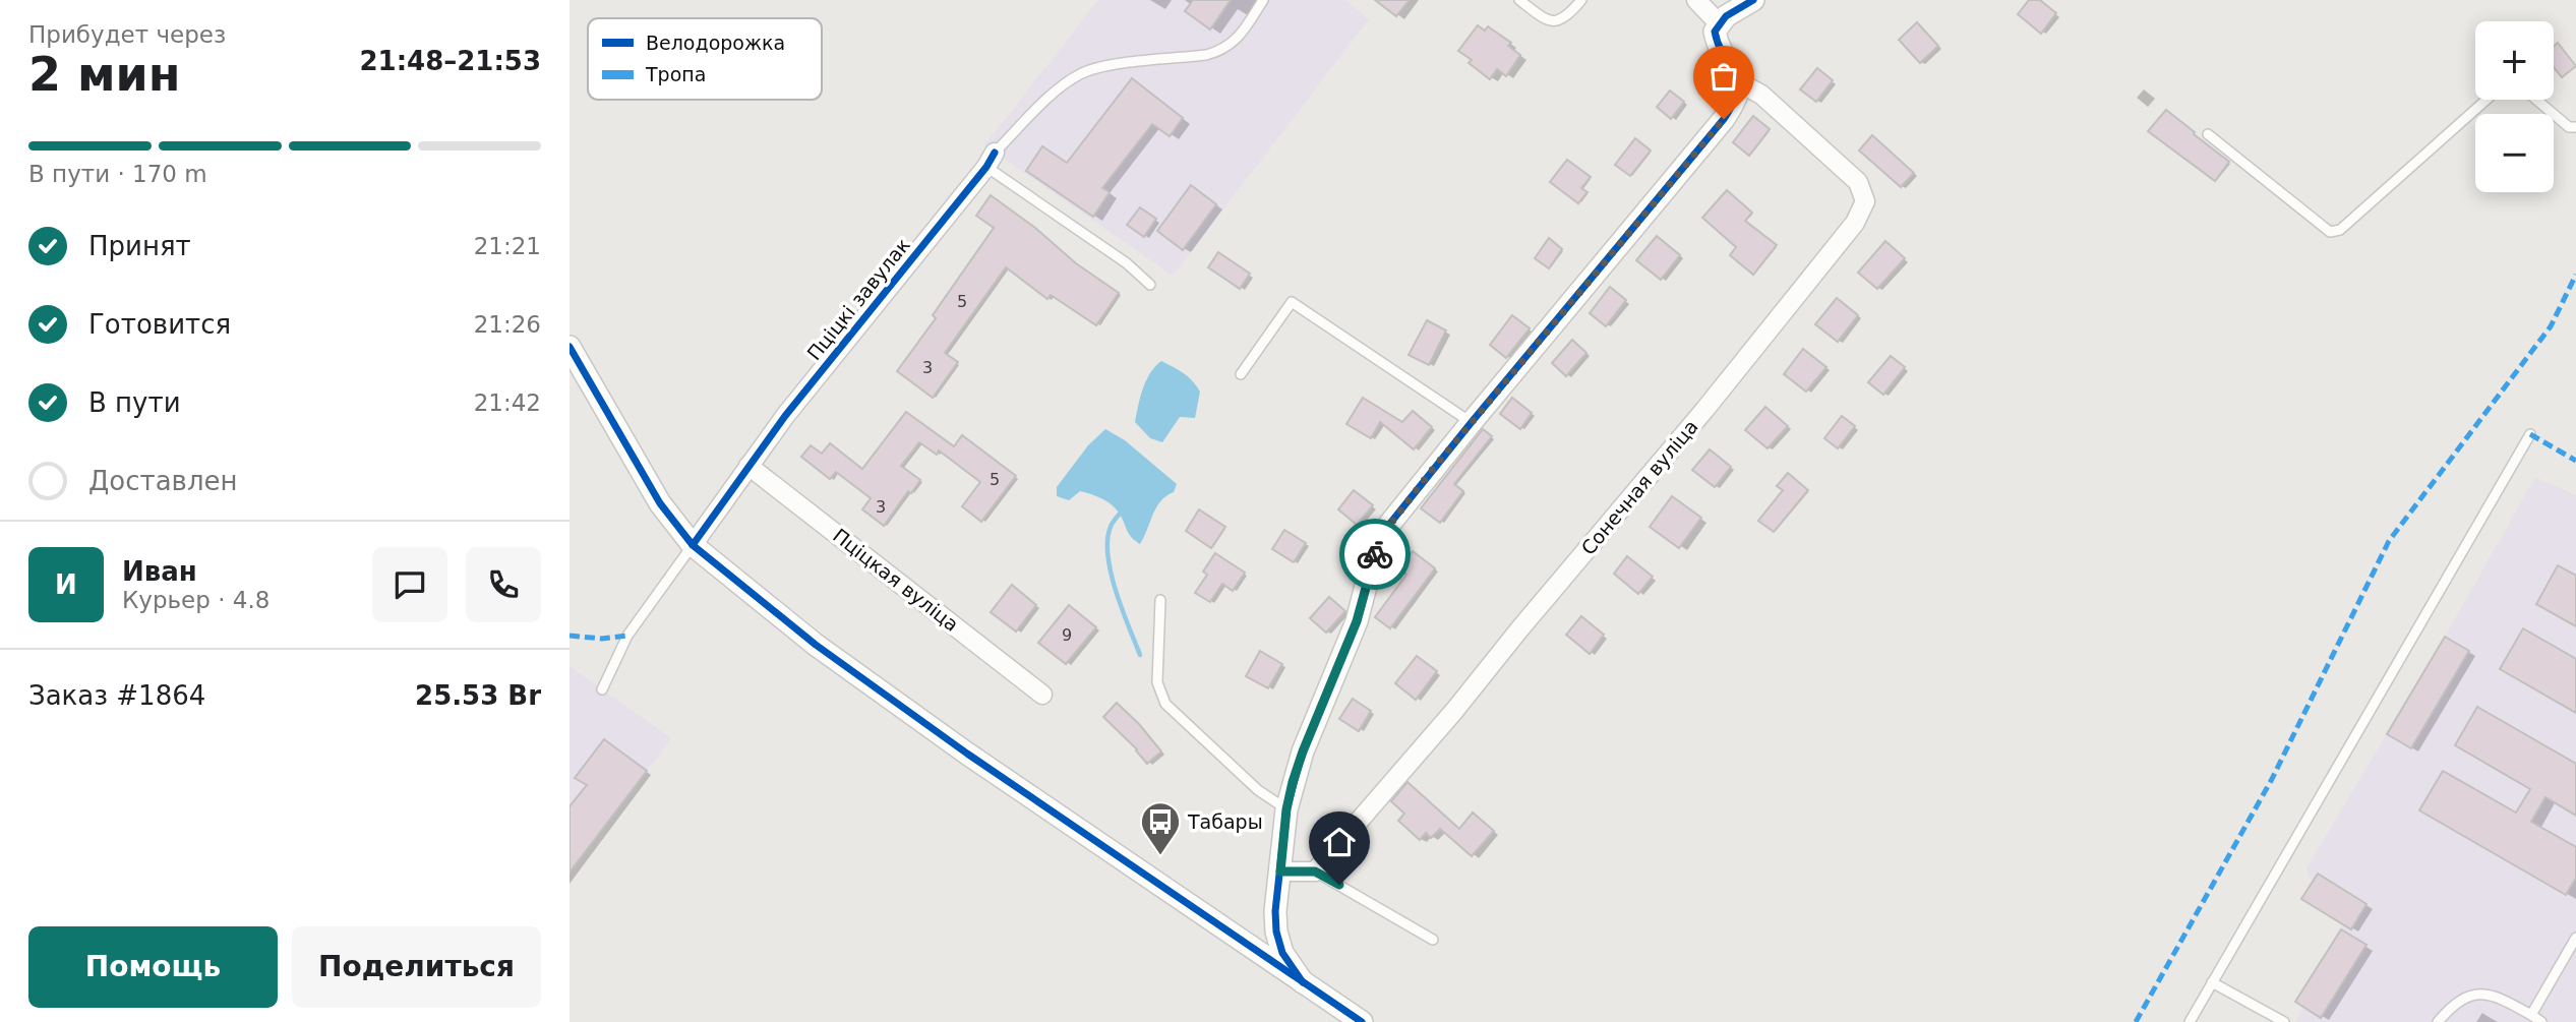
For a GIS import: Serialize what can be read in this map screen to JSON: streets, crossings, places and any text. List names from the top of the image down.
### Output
{
  "streets": {
    "street": ["Пціцкі завулак", "Сонечная вуліца", "Пціцкая вуліца"]
  },
  "crossings": [
    ["Пціцкі завулак", "Пціцкая вуліца"]
  ],
  "places": {
    "bus stop": ["Табары"]
  },
  "house_numbers": [
    "5",
    "3",
    "5",
    "3",
    "9"
  ],
  "legend": ["Велодорожка", "Тропа"],
  "page": {
    "heading": ["2 мин", "Прибудет через", "21:48–21:53"],
    "panel": [
      "Иван",
      "Курьер · 4.8",
      "Заказ #1864",
      "25.53 Br"
    ],
    "map_buttons": ["+", "−"],
    "bar": "В пути · 170 m",
    "list": [
      ["Принят", "21:21"],
      ["Готовится", "21:26"],
      ["В пути", "21:42"],
      "Доставлен"
    ],
    "round": "И",
    "buttons": ["Помощь", "Поделиться"]
  }
}
